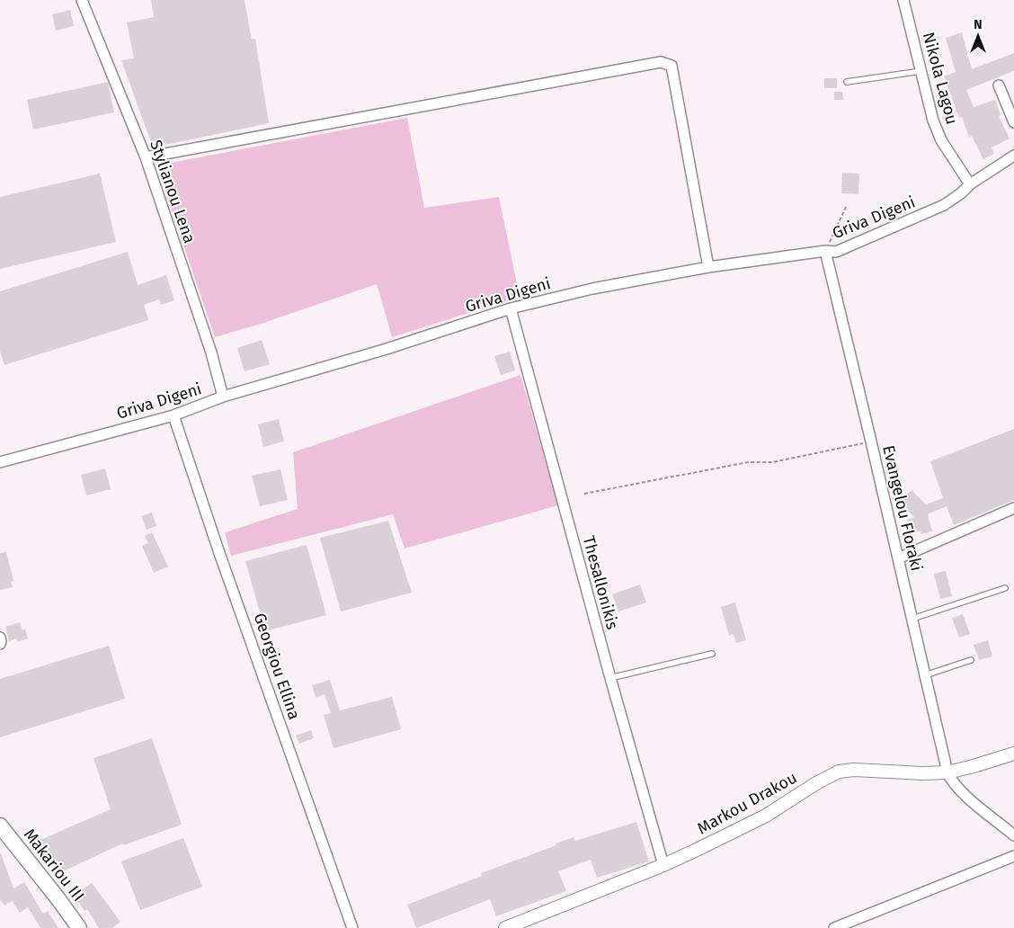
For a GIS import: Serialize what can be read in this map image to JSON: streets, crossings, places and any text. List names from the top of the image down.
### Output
{
  "streets": {
    "main road": ["Makariou III"],
    "street": [
      "Nikola Lagou",
      "Stylianou Lena",
      "Griva Digeni",
      "Evangelou Floraki",
      "Thesallonikis",
      "Georgiou Ellina",
      "Markou Drakou"
    ]
  },
  "crossings": [
    ["Nikola Lagou", "Griva Digeni"],
    ["Stylianou Lena", "Griva Digeni"],
    ["Griva Digeni", "Evangelou Floraki"],
    ["Griva Digeni", "Thesallonikis"],
    ["Griva Digeni", "Georgiou Ellina"],
    ["Evangelou Floraki", "Markou Drakou"],
    ["Thesallonikis", "Markou Drakou"]
  ],
  "north": "top"
}
